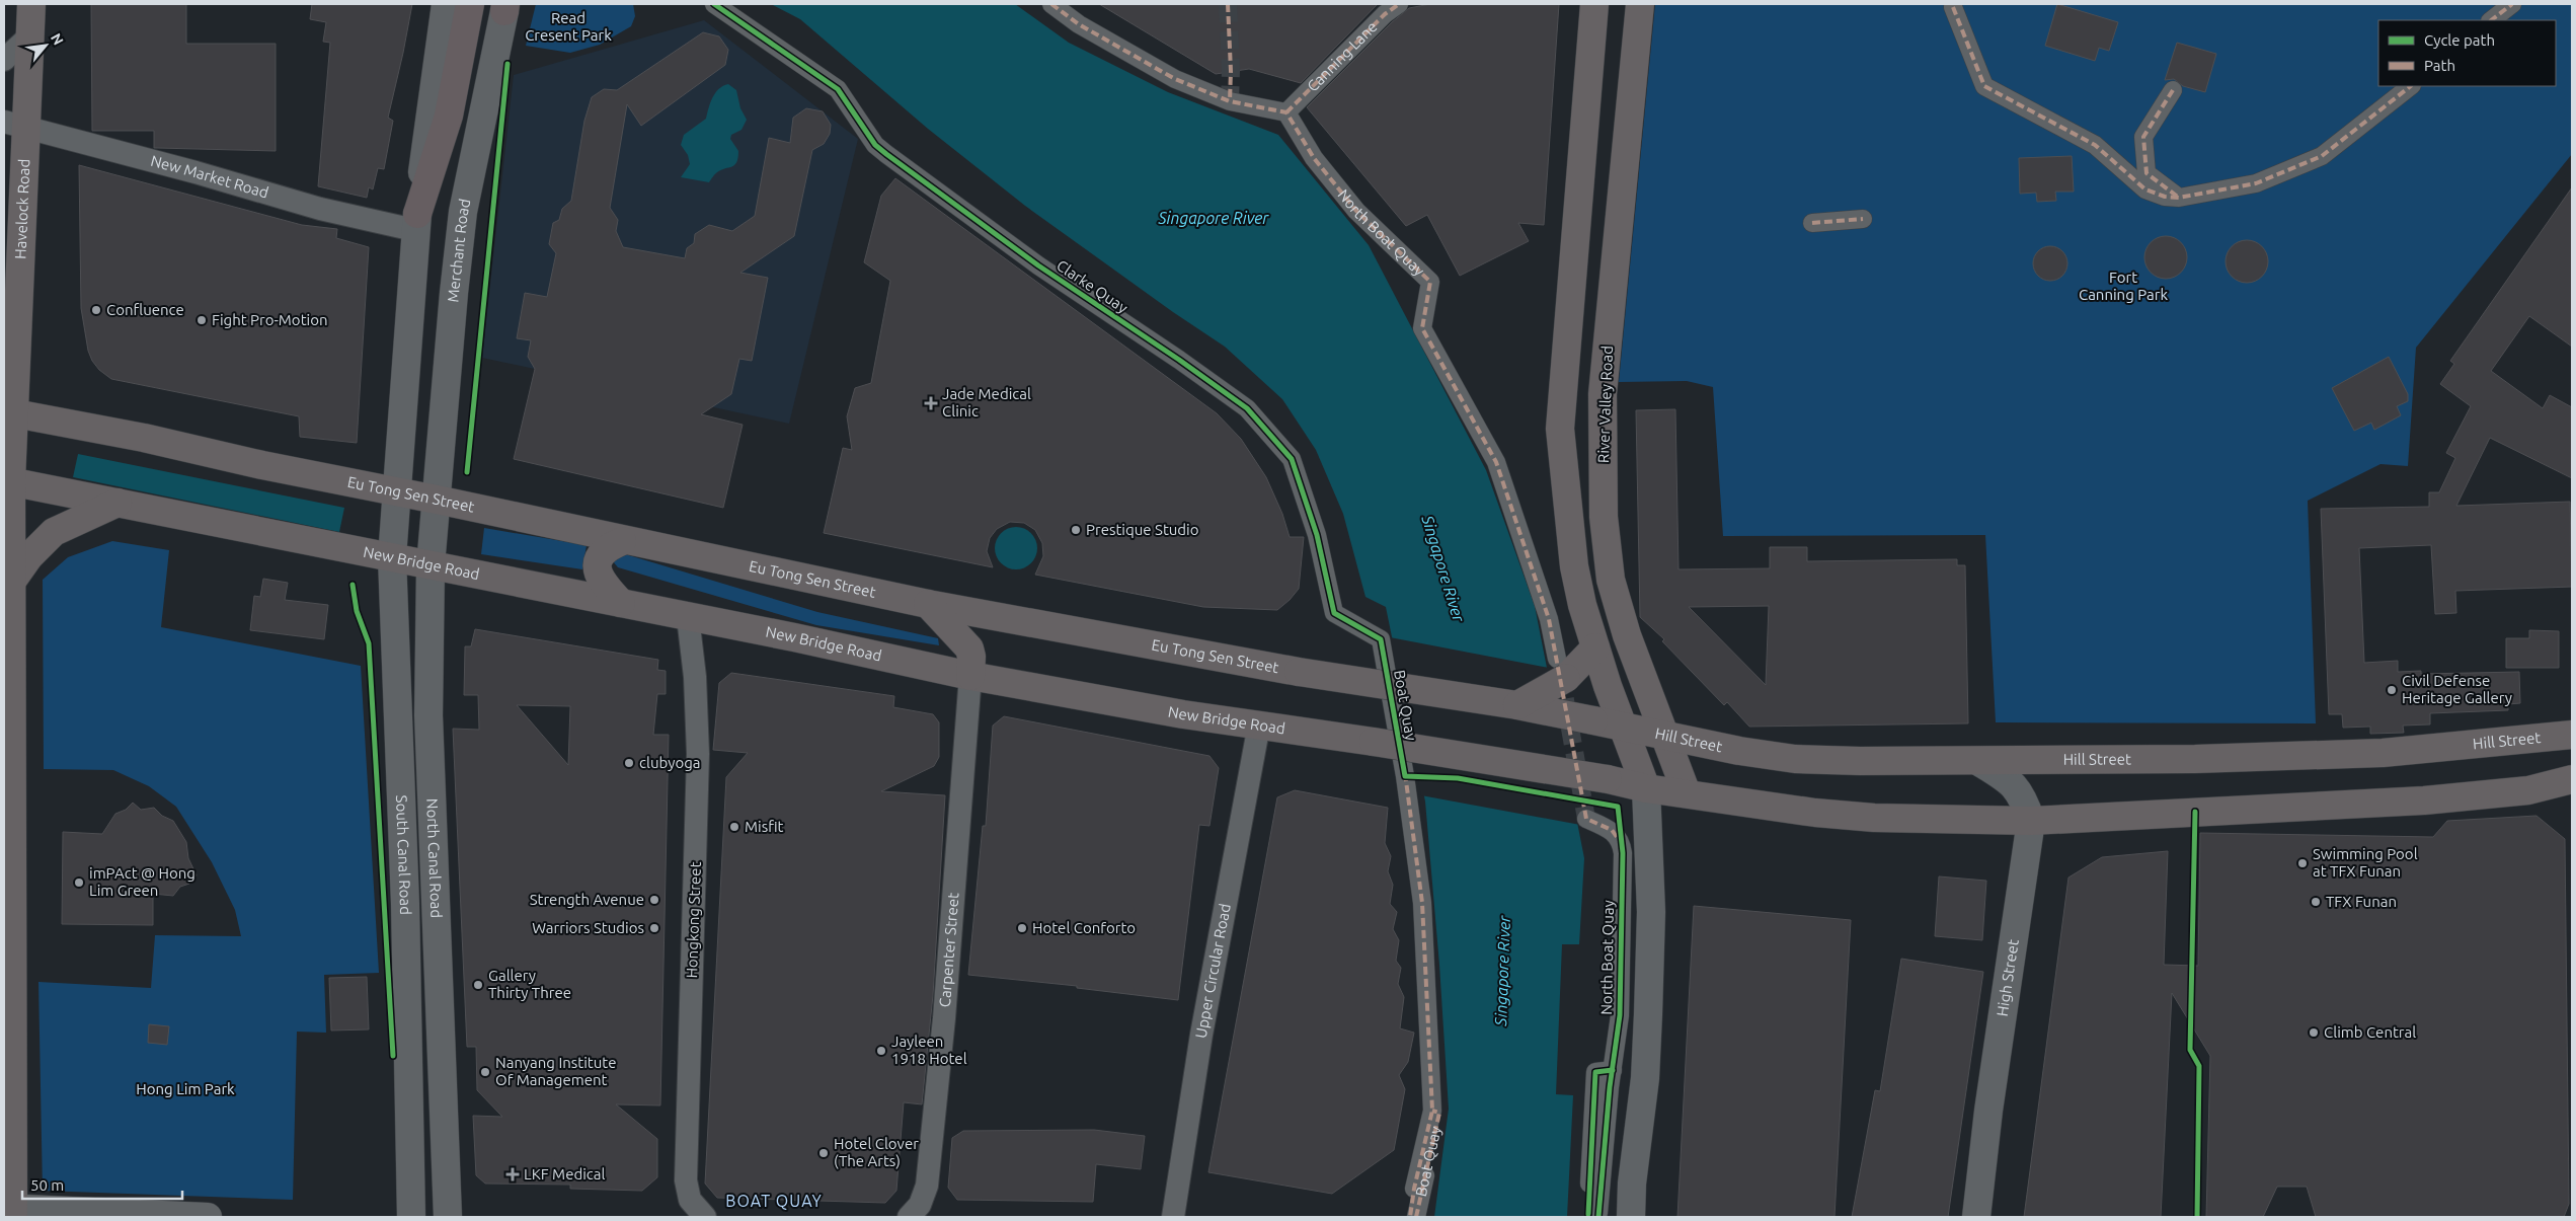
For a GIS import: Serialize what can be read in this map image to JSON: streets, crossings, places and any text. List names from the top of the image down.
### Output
{
  "streets": {
    "main road": [
      "Havelock Road",
      "River Valley Road",
      "Eu Tong Sen Street",
      "New Bridge Road",
      "Hill Street"
    ],
    "street": [
      "Canning Lane",
      "New Market Road",
      "North Boat Quay",
      "Merchant Road",
      "Clarke Quay",
      "Boat Quay",
      "South Canal Road",
      "North Canal Road",
      "Hongkong Street",
      "Carpenter Street",
      "Upper Circular Road",
      "High Street"
    ]
  },
  "crossings": [
    ["Canning Lane", "North Boat Quay"],
    ["New Market Road", "Havelock Road"],
    ["Havelock Road", "Eu Tong Sen Street"],
    ["Havelock Road", "New Bridge Road"],
    ["Merchant Road", "Eu Tong Sen Street"],
    ["Merchant Road", "North Canal Road"],
    ["Clarke Quay", "Boat Quay"],
    ["River Valley Road", "Hill Street"],
    ["Eu Tong Sen Street", "Hill Street"],
    ["Eu Tong Sen Street", "South Canal Road"],
    ["Eu Tong Sen Street", "North Canal Road"],
    ["New Bridge Road", "South Canal Road"],
    ["New Bridge Road", "North Canal Road"],
    ["New Bridge Road", "Hongkong Street"],
    ["New Bridge Road", "Carpenter Street"],
    ["New Bridge Road", "Upper Circular Road"],
    ["Hill Street", "High Street"]
  ],
  "districts": ["BOAT QUAY"],
  "water": ["Singapore River"],
  "parks": ["Read Cresent Park", "Fort Canning Park", "Hong Lim Park"],
  "places": {
    "other": [
      "Confluence",
      "Fight Pro-Motion",
      "Prestique Studio",
      "Civil Defense Heritage Gallery",
      "clubyoga",
      "Misfit",
      "Swimming Pool at TFX Funan",
      "imPAct @ Hong Lim Green",
      "Strength Avenue",
      "TFX Funan",
      "Warriors Studios",
      "Hotel Conforto",
      "Gallery Thirty Three",
      "Climb Central",
      "Jayleen 1918 Hotel",
      "Nanyang Institute Of Management",
      "Hotel Clover (The Arts)"
    ],
    "health": ["Jade Medical Clinic", "LKF Medical"]
  },
  "legend": ["Cycle path", "Path"],
  "scale_bar": "50 m",
  "north": "top right"
}
